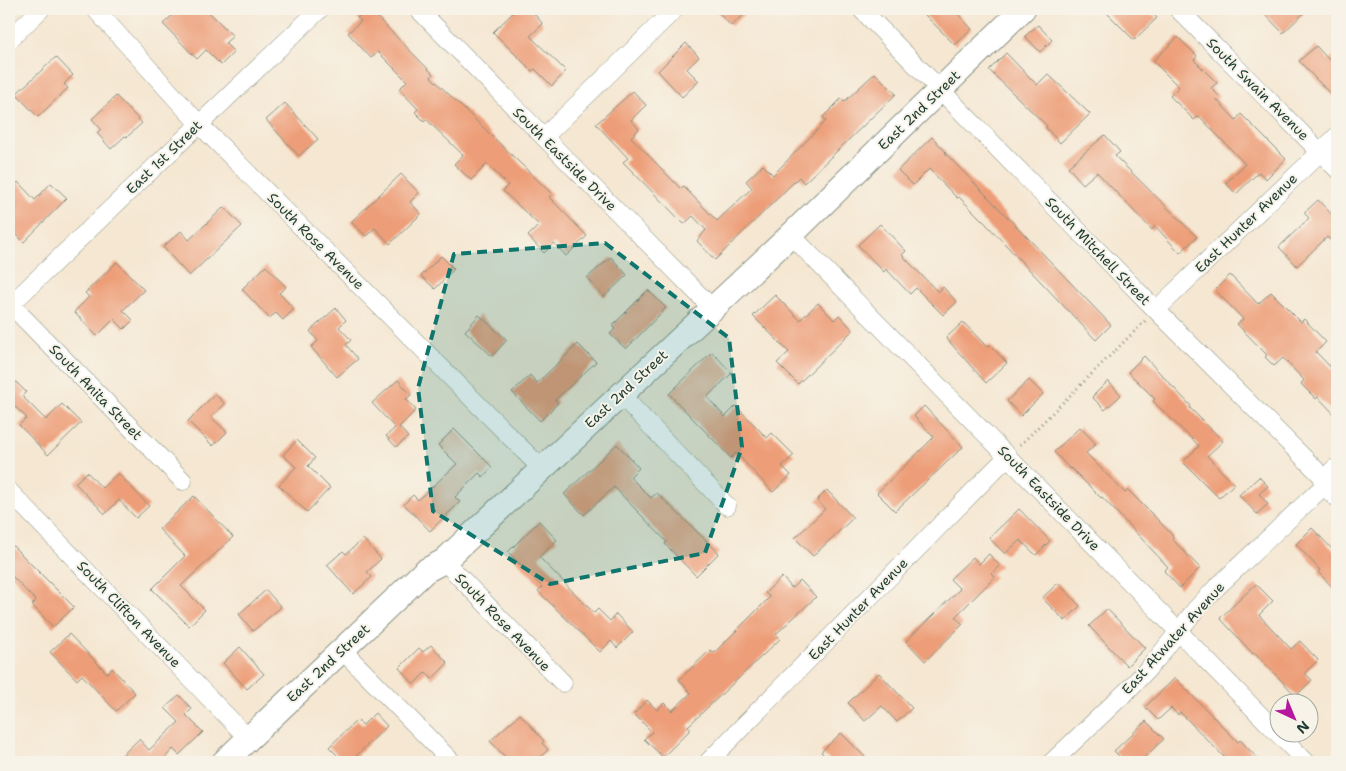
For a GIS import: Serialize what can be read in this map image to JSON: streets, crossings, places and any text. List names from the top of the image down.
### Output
{
  "streets": {
    "street": [
      "South Swain Avenue",
      "East 2nd Street",
      "East 1st Street",
      "South Eastside Drive",
      "East Hunter Avenue",
      "South Rose Avenue",
      "South Mitchell Street",
      "South Anita Street",
      "South Clifton Avenue",
      "East Atwater Avenue"
    ]
  },
  "crossings": [
    ["South Swain Avenue", "East Hunter Avenue"],
    ["East 2nd Street", "South Eastside Drive"],
    ["East 2nd Street", "South Rose Avenue"],
    ["East 2nd Street", "South Mitchell Street"],
    ["East 2nd Street", "South Clifton Avenue"],
    ["East 1st Street", "South Rose Avenue"],
    ["East 1st Street", "South Anita Street"],
    ["South Eastside Drive", "East Hunter Avenue"],
    ["South Eastside Drive", "East Atwater Avenue"],
    ["East Hunter Avenue", "South Mitchell Street"],
    ["South Mitchell Street", "East Atwater Avenue"]
  ],
  "north": "bottom right"
}
